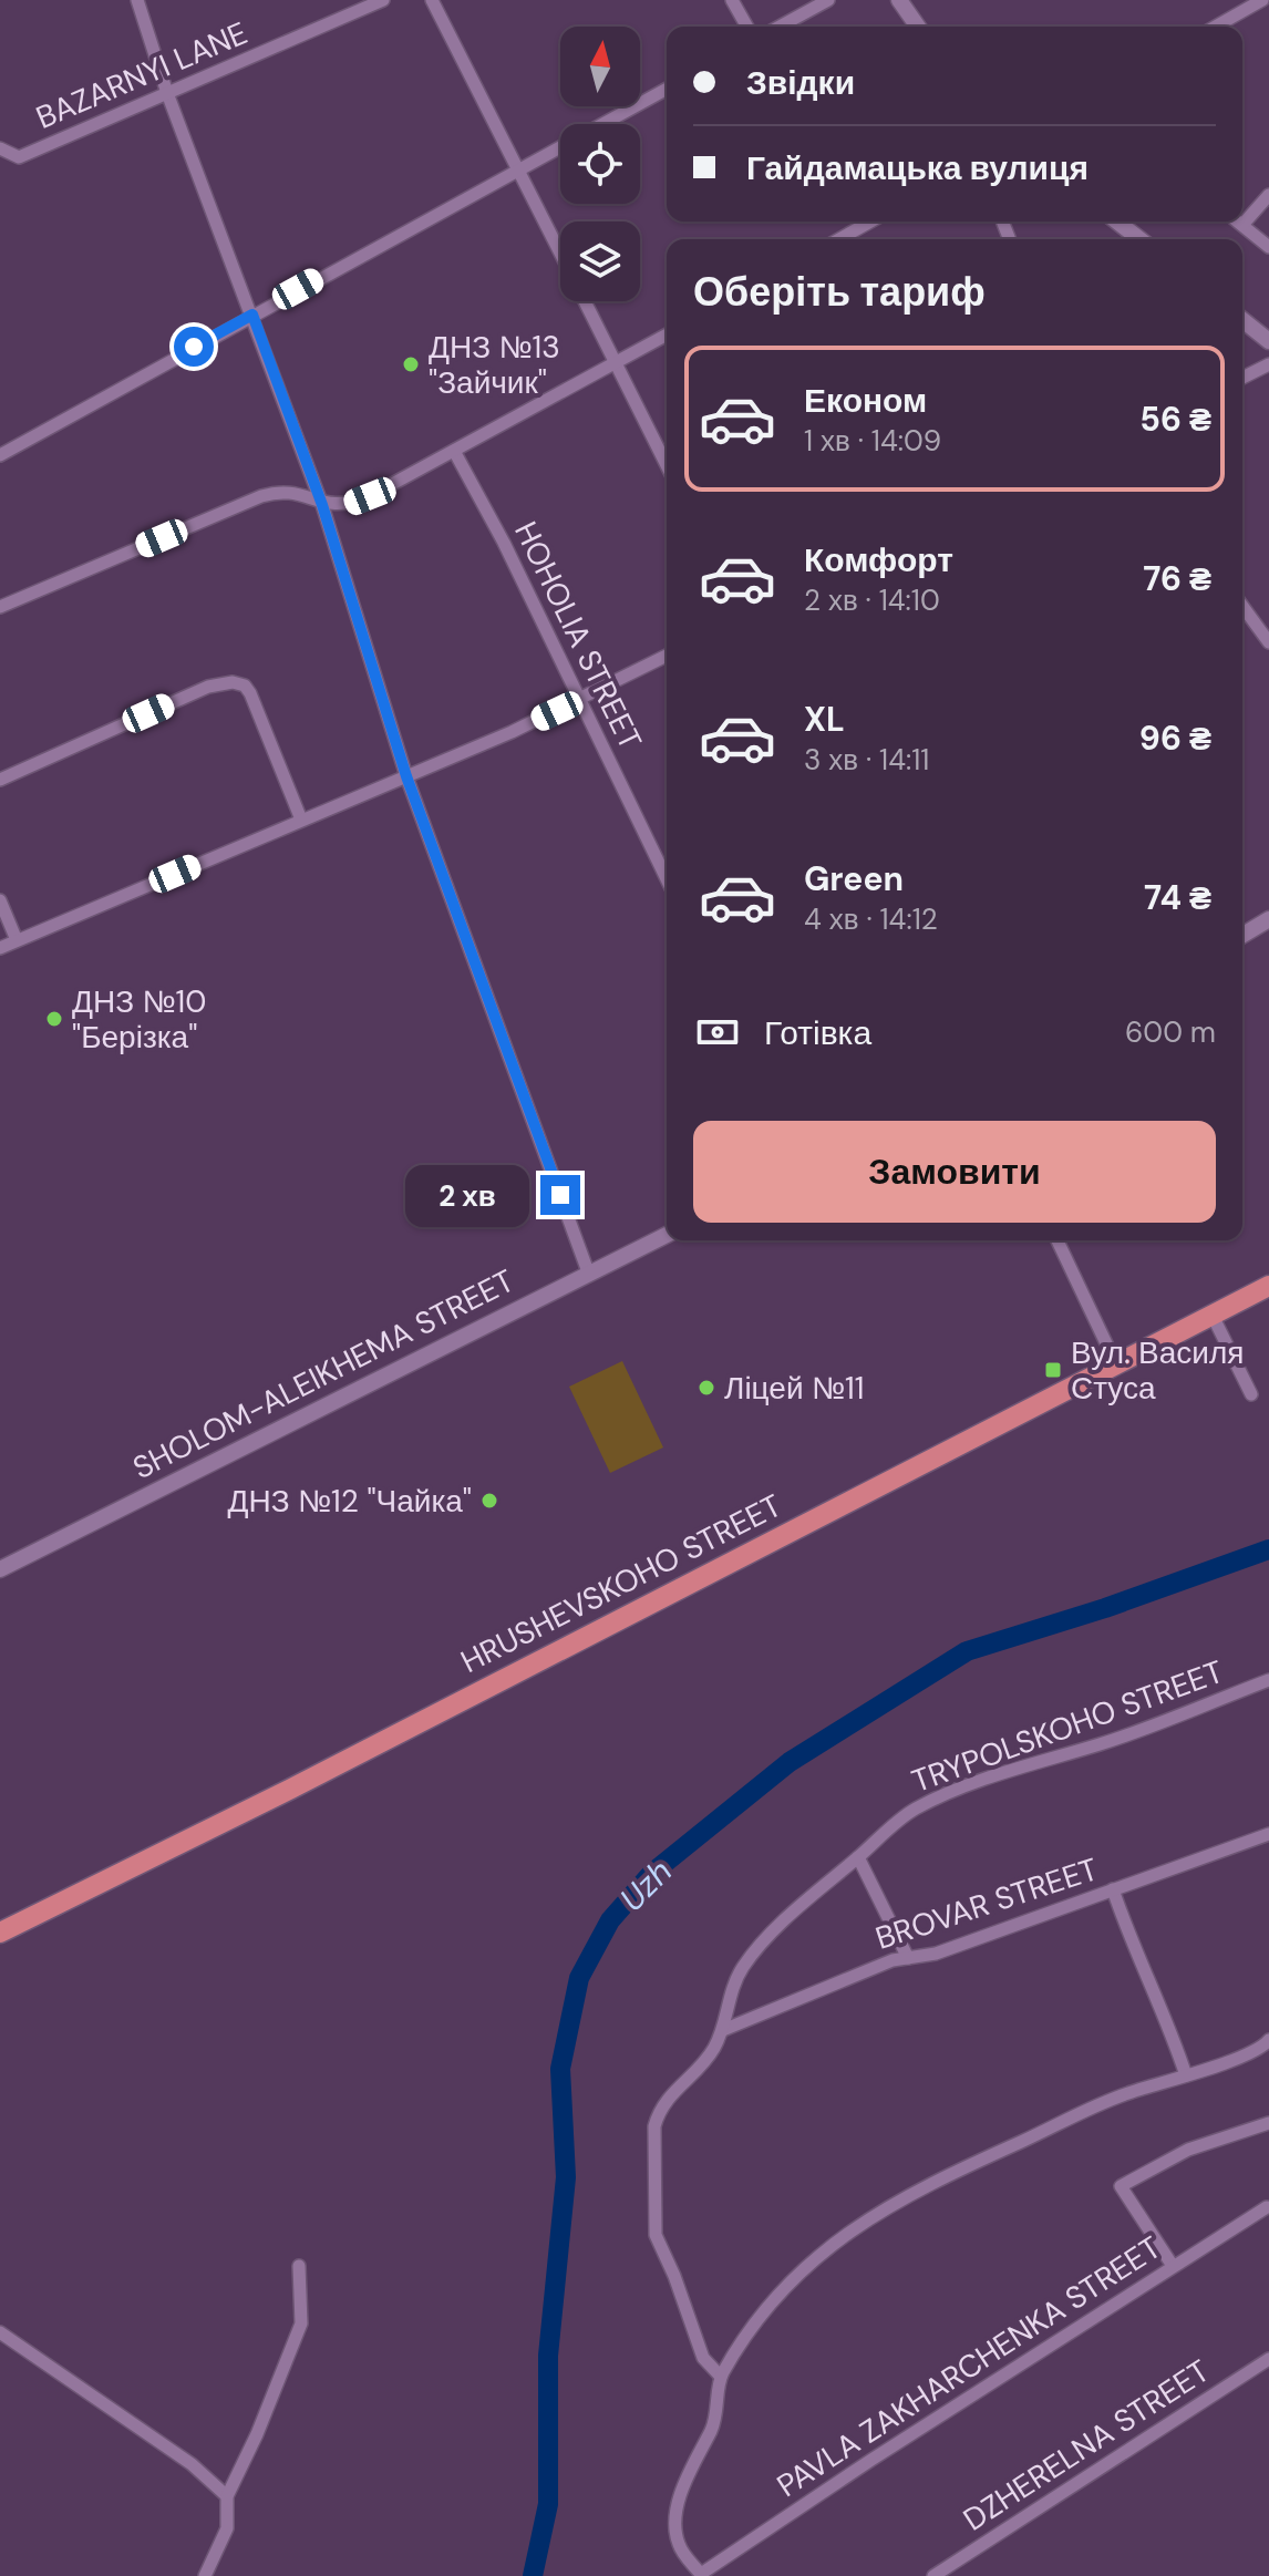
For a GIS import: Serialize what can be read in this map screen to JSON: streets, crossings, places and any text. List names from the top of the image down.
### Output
{
  "streets": {
    "highway": ["HRUSHEVSKOHO STREET"],
    "street": [
      "BAZARNYI LANE",
      "HOHOLIA STREET",
      "SHOLOM-ALEIKHEMA STREET",
      "TRYPOLSKOHO STREET",
      "BROVAR STREET",
      "PAVLA ZAKHARCHENKA STREET",
      "DZHERELNA STREET"
    ]
  },
  "crossings": [
    ["TRYPOLSKOHO STREET", "BROVAR STREET"]
  ],
  "water": ["Uzh"],
  "places": {
    "other": [
      "ДНЗ №13 \"Зайчик\"",
      "ДНЗ №10 \"Берізка\"",
      "Ліцей №11",
      "ДНЗ №12 \"Чайка\""
    ],
    "transit": ["Вул. Василя Стуса"]
  },
  "north": "top",
  "page": {
    "banner": ["Звідки", "Гайдамацька вулиця"],
    "heading": "Оберіть тариф",
    "list": [
      {
        "name": "Економ",
        "note": "1 хв · 14:09",
        "value": "56 ₴"
      },
      {
        "name": "Комфорт",
        "note": "2 хв · 14:10",
        "value": "76 ₴"
      },
      {
        "name": "XL",
        "note": "3 хв · 14:11",
        "value": "96 ₴"
      },
      {
        "name": "Green",
        "note": "4 хв · 14:12",
        "value": "74 ₴"
      }
    ],
    "pay": ["Готівка", "600 m"],
    "buttons": "Замовити",
    "bubble": "2 хв"
  }
}
